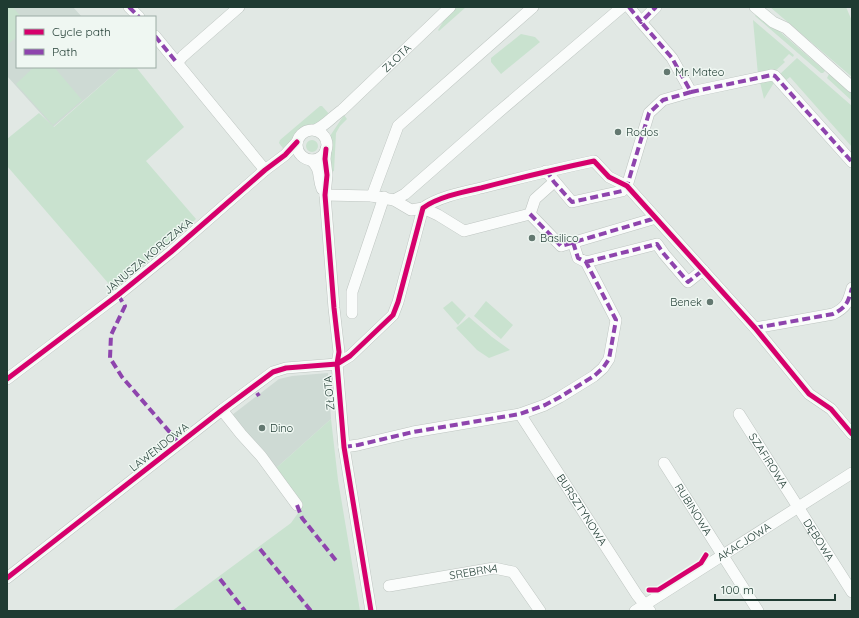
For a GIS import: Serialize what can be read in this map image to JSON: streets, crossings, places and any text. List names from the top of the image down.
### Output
{
  "streets": {
    "street": [
      "ZŁOTA",
      "JANUSZA KORCZAKA",
      "LAWENDOWA",
      "SZAFIROWA",
      "RUBINOWA",
      "BURSZTYNOWA",
      "DĘBOWA",
      "AKACJOWA",
      "SREBRNA"
    ]
  },
  "crossings": [
    ["ZŁOTA", "JANUSZA KORCZAKA"],
    ["ZŁOTA", "LAWENDOWA"],
    ["SZAFIROWA", "DĘBOWA"],
    ["SZAFIROWA", "AKACJOWA"],
    ["RUBINOWA", "AKACJOWA"],
    ["BURSZTYNOWA", "AKACJOWA"],
    ["DĘBOWA", "AKACJOWA"]
  ],
  "places": [
    "Mr. Mateo",
    "Rodos",
    "Basilico",
    "Benek",
    "Dino"
  ],
  "legend": ["Cycle path", "Path"],
  "scale_bar": "100 m"
}
